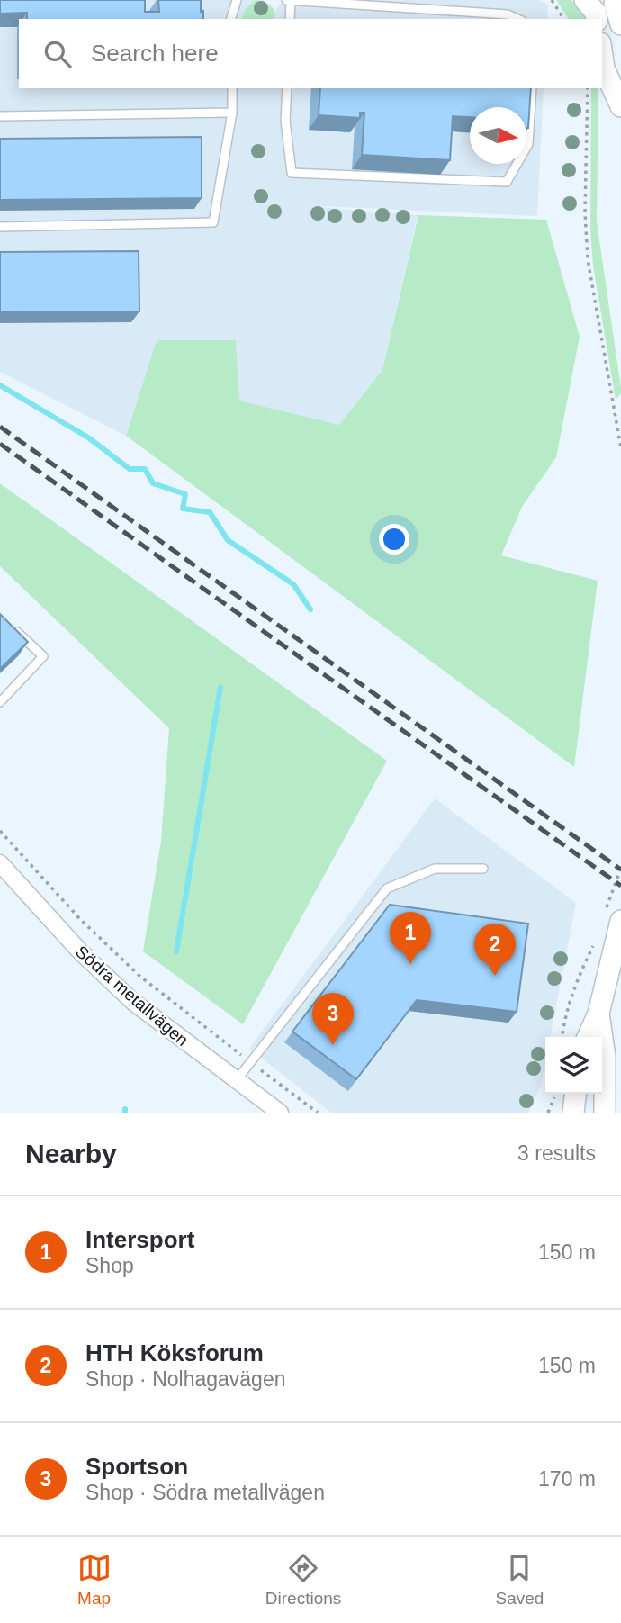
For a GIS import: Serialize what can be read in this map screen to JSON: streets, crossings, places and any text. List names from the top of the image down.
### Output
{
  "streets": {
    "street": ["Södra metallvägen"]
  },
  "north": "right",
  "page": {
    "search": "Search here",
    "pins": ["1", "2", "3"],
    "heading": ["Nearby", "3 results"],
    "list": [
      {
        "mark": "1",
        "name": "Intersport",
        "note": "Shop",
        "value": "150 m"
      },
      {
        "mark": "2",
        "name": "HTH Köksforum",
        "note": "Shop · Nolhagavägen",
        "value": "150 m"
      },
      {
        "mark": "3",
        "name": "Sportson",
        "note": "Shop · Södra metallvägen",
        "value": "170 m"
      }
    ],
    "nav": ["Map", "Directions", "Saved"]
  }
}
